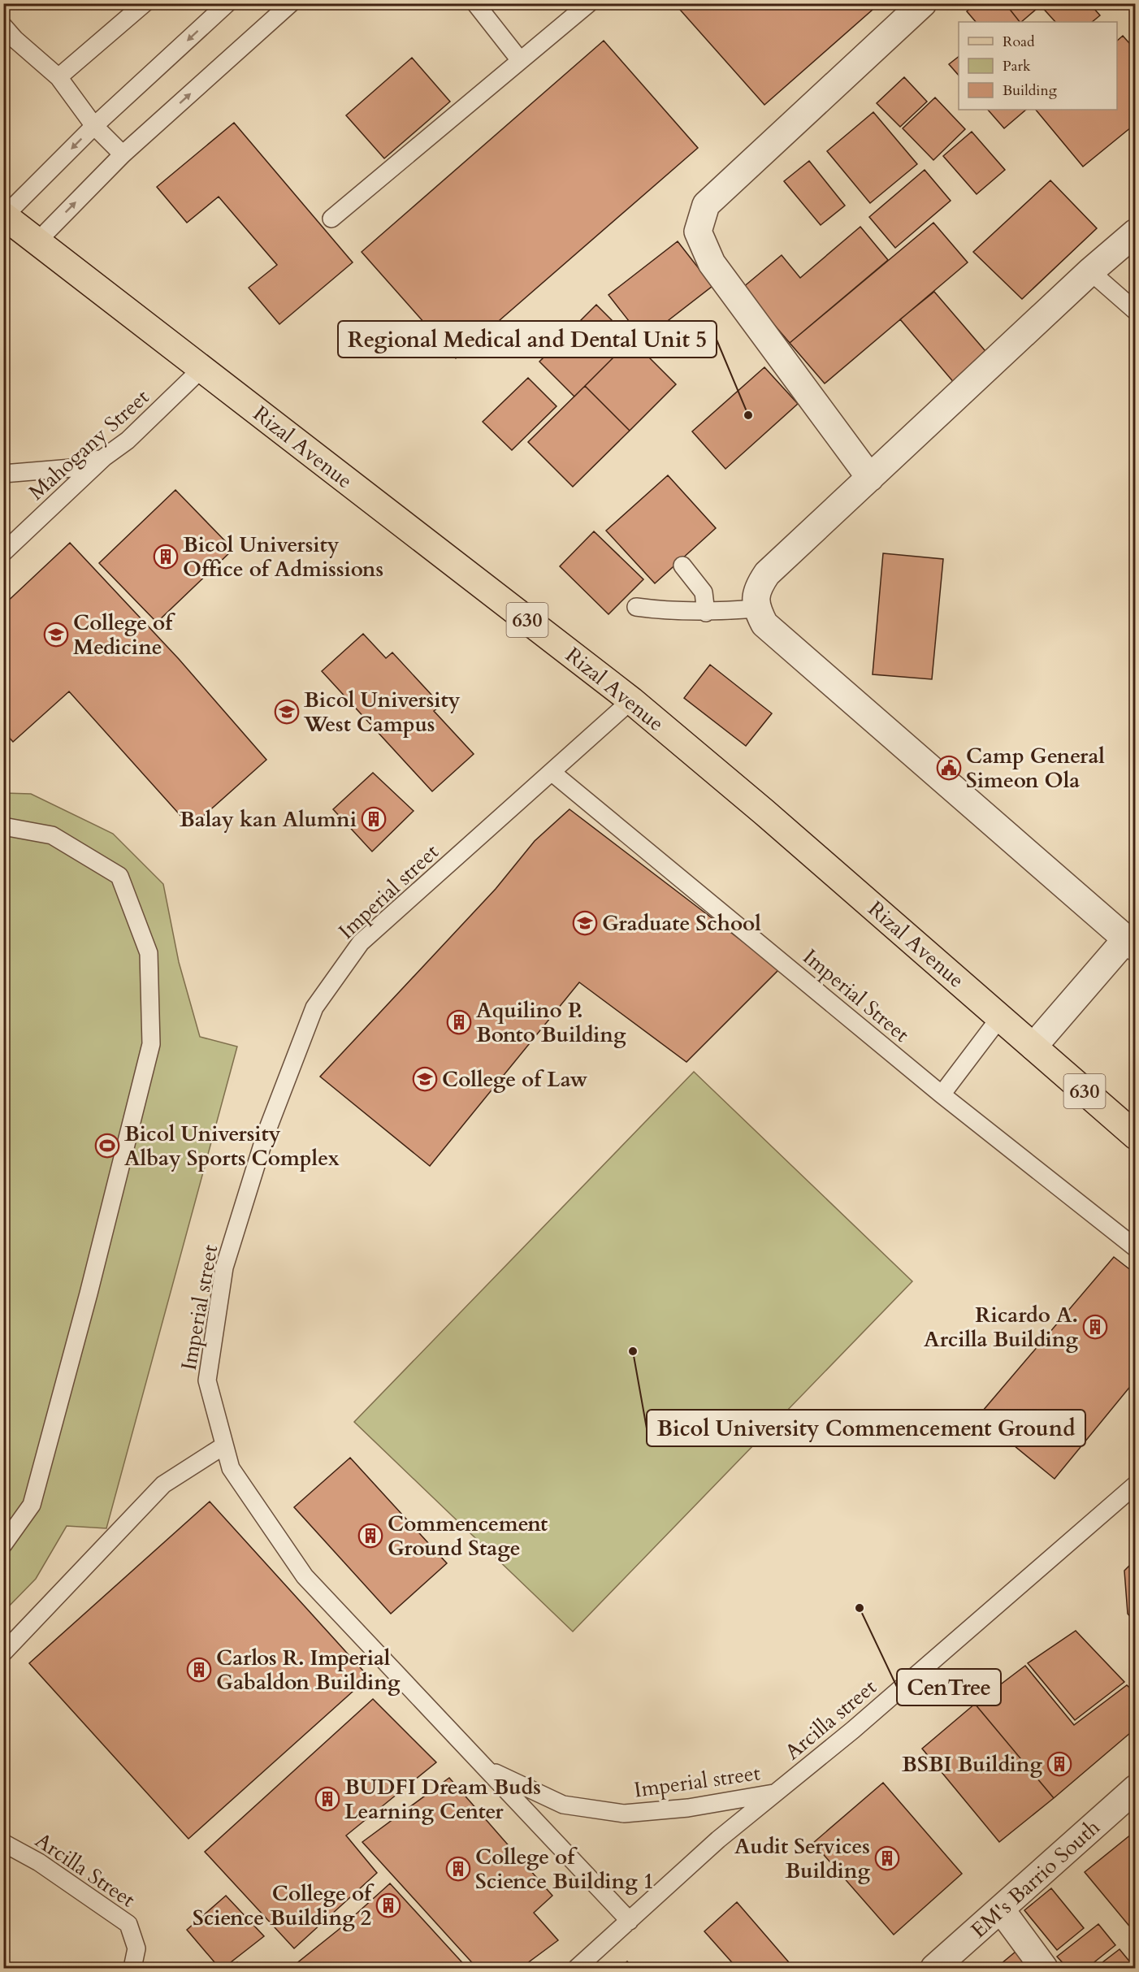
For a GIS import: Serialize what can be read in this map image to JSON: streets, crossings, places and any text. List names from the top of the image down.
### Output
{
  "streets": {
    "main road": ["Rizal Avenue", "630"],
    "street": ["EM's Barrio South"],
    "lane": [
      "Mahogany Street",
      "Imperial street",
      "Imperial Street",
      "Arcilla street",
      "Arcilla Street"
    ]
  },
  "crossings": [
    ["Mahogany Street", "Rizal Avenue"],
    ["Rizal Avenue", "Imperial street"],
    ["Imperial street", "Imperial Street"],
    ["Imperial street", "Arcilla street"]
  ],
  "places": {
    "other": ["Regional Medical and Dental Unit 5", "Bicol University Commencement Ground", "CenTree"],
    "building": [
      "Bicol University Office of Admissions",
      "Balay kan Alumni",
      "Aquilino P. Bonto Building",
      "Ricardo A. Arcilla Building",
      "Commencement Ground Stage",
      "Carlos R. Imperial Gabaldon Building",
      "BSBI Building",
      "BUDFI Dream Buds Learning Center",
      "Audit Services Building",
      "College of Science Building 1",
      "College of Science Building 2"
    ],
    "school or university": [
      "College of Medicine",
      "Bicol University West Campus",
      "Graduate School",
      "College of Law"
    ],
    "public building": ["Camp General Simeon Ola"],
    "sports": ["Bicol University Albay Sports Complex"]
  },
  "legend": ["Road", "Park", "Building"]
}
